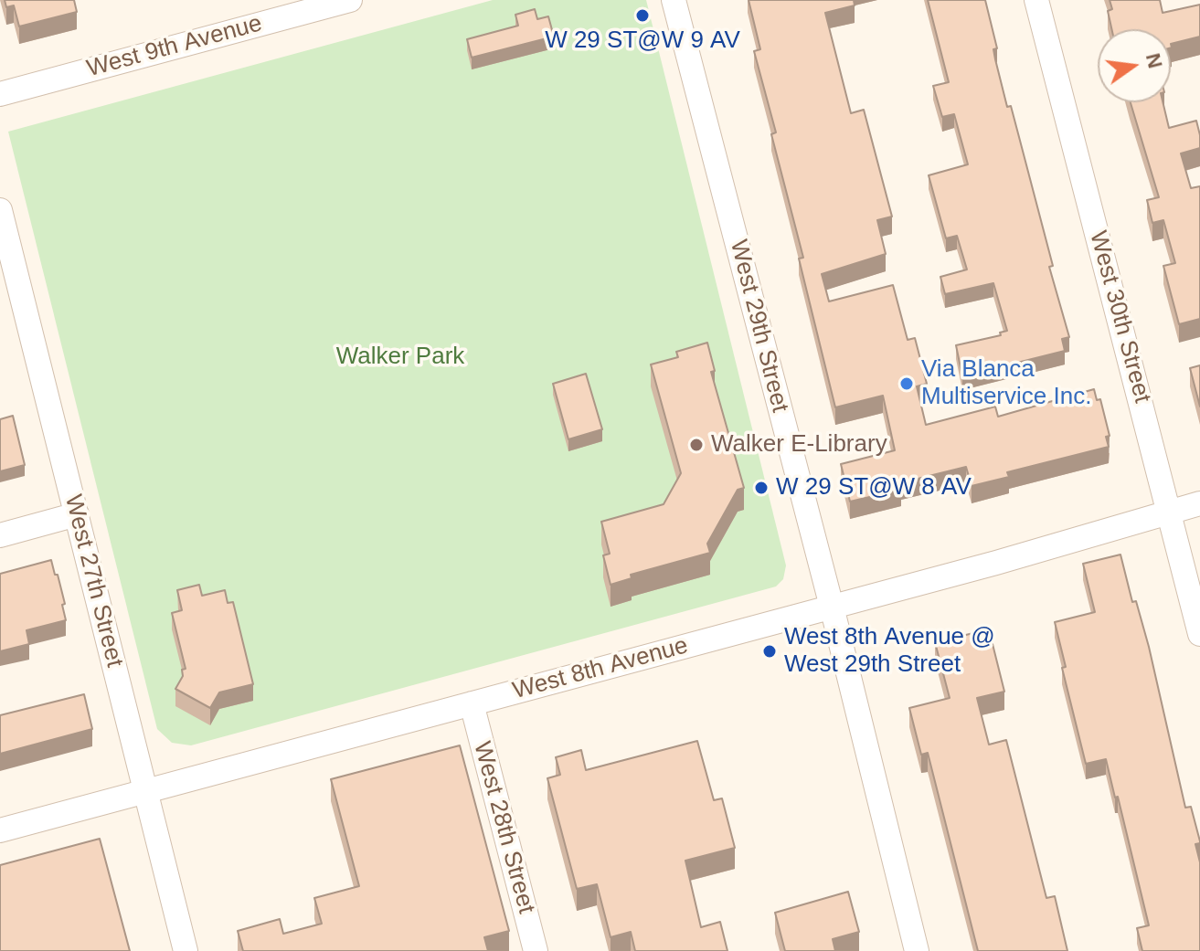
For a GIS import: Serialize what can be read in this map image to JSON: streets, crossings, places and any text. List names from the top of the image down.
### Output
{
  "streets": {
    "street": [
      "West 9th Avenue",
      "West 30th Street",
      "West 29th Street",
      "West 27th Street",
      "West 8th Avenue",
      "West 28th Street"
    ]
  },
  "crossings": [
    ["West 30th Street", "West 8th Avenue"],
    ["West 29th Street", "West 8th Avenue"],
    ["West 27th Street", "West 8th Avenue"],
    ["West 8th Avenue", "West 28th Street"]
  ],
  "parks": ["Walker Park"],
  "places": [
    "W 29 ST@W 9 AV",
    "Via Blanca Multiservice Inc.",
    "Walker E-Library",
    "W 29 ST@W 8 AV",
    "West 8th Avenue @ West 29th Street"
  ],
  "north": "right"
}
